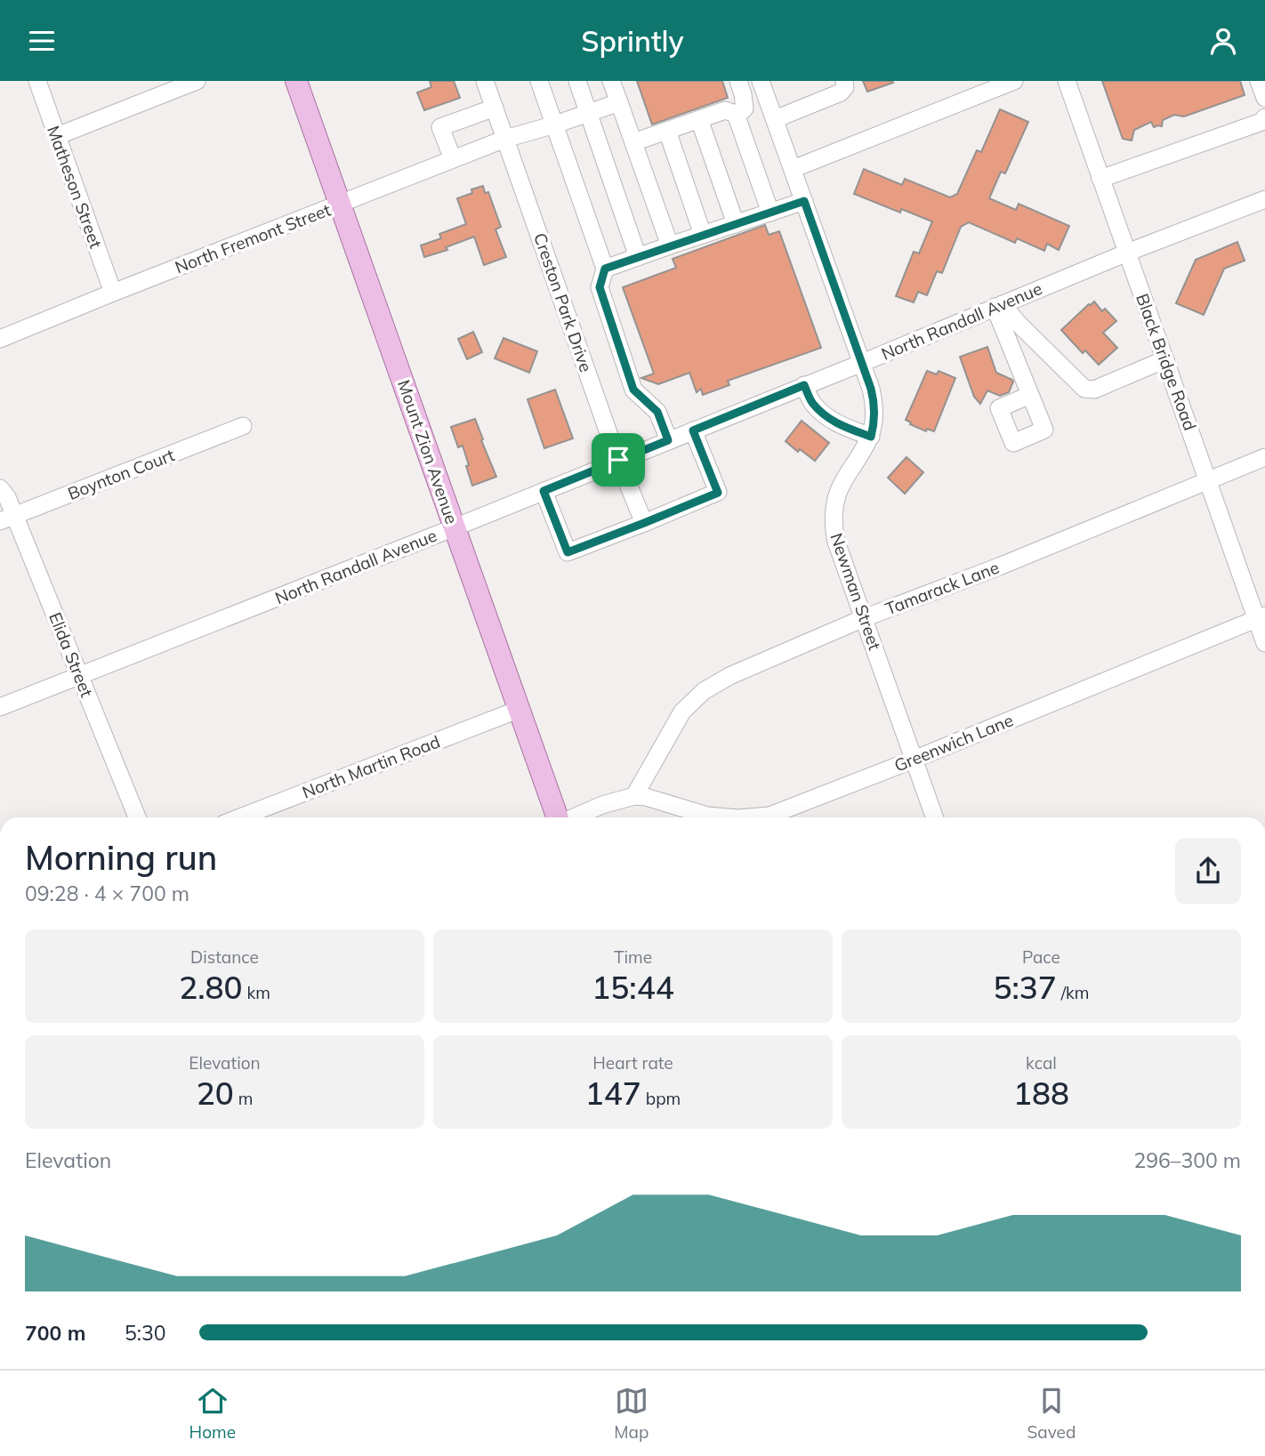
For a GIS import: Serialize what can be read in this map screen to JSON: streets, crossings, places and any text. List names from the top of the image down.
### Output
{
  "streets": {
    "main road": ["Mount Zion Avenue"],
    "street": [
      "Matheson Street",
      "North Fremont Street",
      "Creston Park Drive",
      "North Randall Avenue",
      "Black Bridge Road",
      "Boynton Court",
      "Tamarack Lane",
      "Newman Street",
      "Elida Street",
      "Greenwich Lane",
      "North Martin Road"
    ]
  },
  "crossings": [
    ["Matheson Street", "North Fremont Street"],
    ["North Fremont Street", "Creston Park Drive"],
    ["North Fremont Street", "Mount Zion Avenue"],
    ["Creston Park Drive", "North Randall Avenue"],
    ["North Randall Avenue", "Black Bridge Road"],
    ["North Randall Avenue", "Mount Zion Avenue"],
    ["North Randall Avenue", "Newman Street"],
    ["North Randall Avenue", "Elida Street"],
    ["Black Bridge Road", "Tamarack Lane"],
    ["Black Bridge Road", "Greenwich Lane"],
    ["Mount Zion Avenue", "North Martin Road"],
    ["Boynton Court", "Elida Street"],
    ["Tamarack Lane", "Newman Street"],
    ["Tamarack Lane", "Greenwich Lane"],
    ["Newman Street", "Greenwich Lane"]
  ],
  "page": {
    "header": "Sprintly",
    "heading": ["Morning run", "09:28 · 4 × 700 m"],
    "stats": [
      ["Distance", "2.80 km"],
      ["Time", "15:44"],
      ["Pace", "5:37 /km"],
      ["Elevation", "20 m"],
      ["Heart rate", "147 bpm"],
      ["kcal", "188"]
    ],
    "chart": ["Elevation", "296–300 m"],
    "list": [
      {
        "name": "700 m",
        "note": "5:30"
      }
    ],
    "tabs": ["Home", "Map", "Saved"]
  }
}
